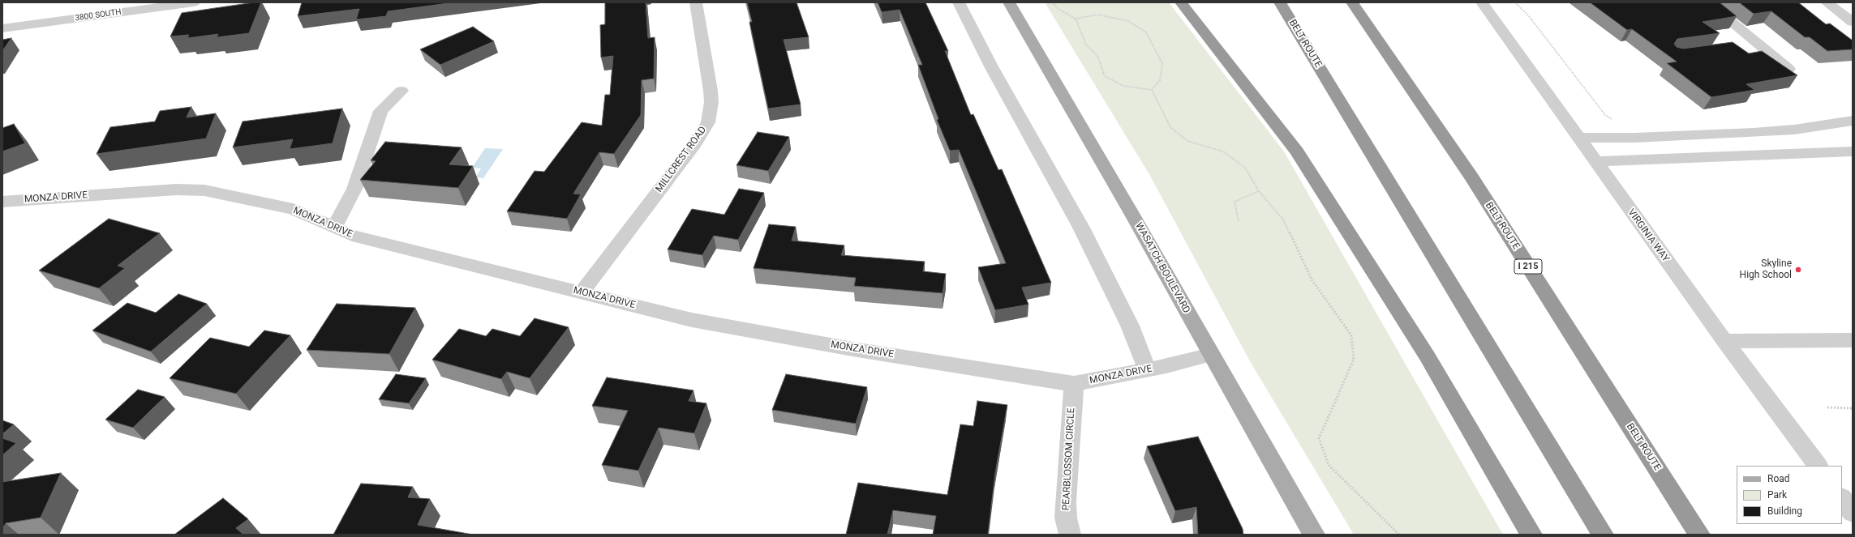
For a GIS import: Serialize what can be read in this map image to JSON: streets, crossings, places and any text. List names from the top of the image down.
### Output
{
  "streets": {
    "highway": ["BELT ROUTE", "I 215"],
    "main road": ["WASATCH BOULEVARD"],
    "street": [
      "3800 SOUTH",
      "MILLCREST ROAD",
      "MONZA DRIVE",
      "VIRGINIA WAY",
      "PEARBLOSSOM CIRCLE"
    ]
  },
  "crossings": [
    ["MILLCREST ROAD", "MONZA DRIVE"],
    ["MONZA DRIVE", "WASATCH BOULEVARD"],
    ["MONZA DRIVE", "PEARBLOSSOM CIRCLE"]
  ],
  "places": ["Skyline High School"],
  "legend": ["Road", "Park", "Building"]
}
